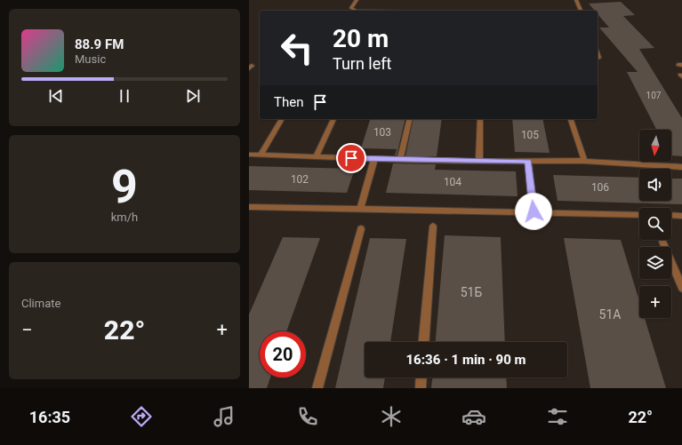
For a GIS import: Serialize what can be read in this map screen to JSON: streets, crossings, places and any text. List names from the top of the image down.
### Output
{
  "house_numbers": [
    "107",
    "103",
    "105",
    "102",
    "104",
    "106",
    "51Б",
    "51A"
  ],
  "north": "bottom",
  "page": {
    "turn": ["20 m", "Turn left"],
    "song": ["88.9 FM", "Music"],
    "then": "Then",
    "map_buttons": "+",
    "tile": [
      ["9", "km/h"],
      "Climate"
    ],
    "heat": ["−", "22°", "+"],
    "limit": "20",
    "trip": "16:36 · 1 min · 90 m",
    "tabs": ["16:35", "22°"]
  }
}
